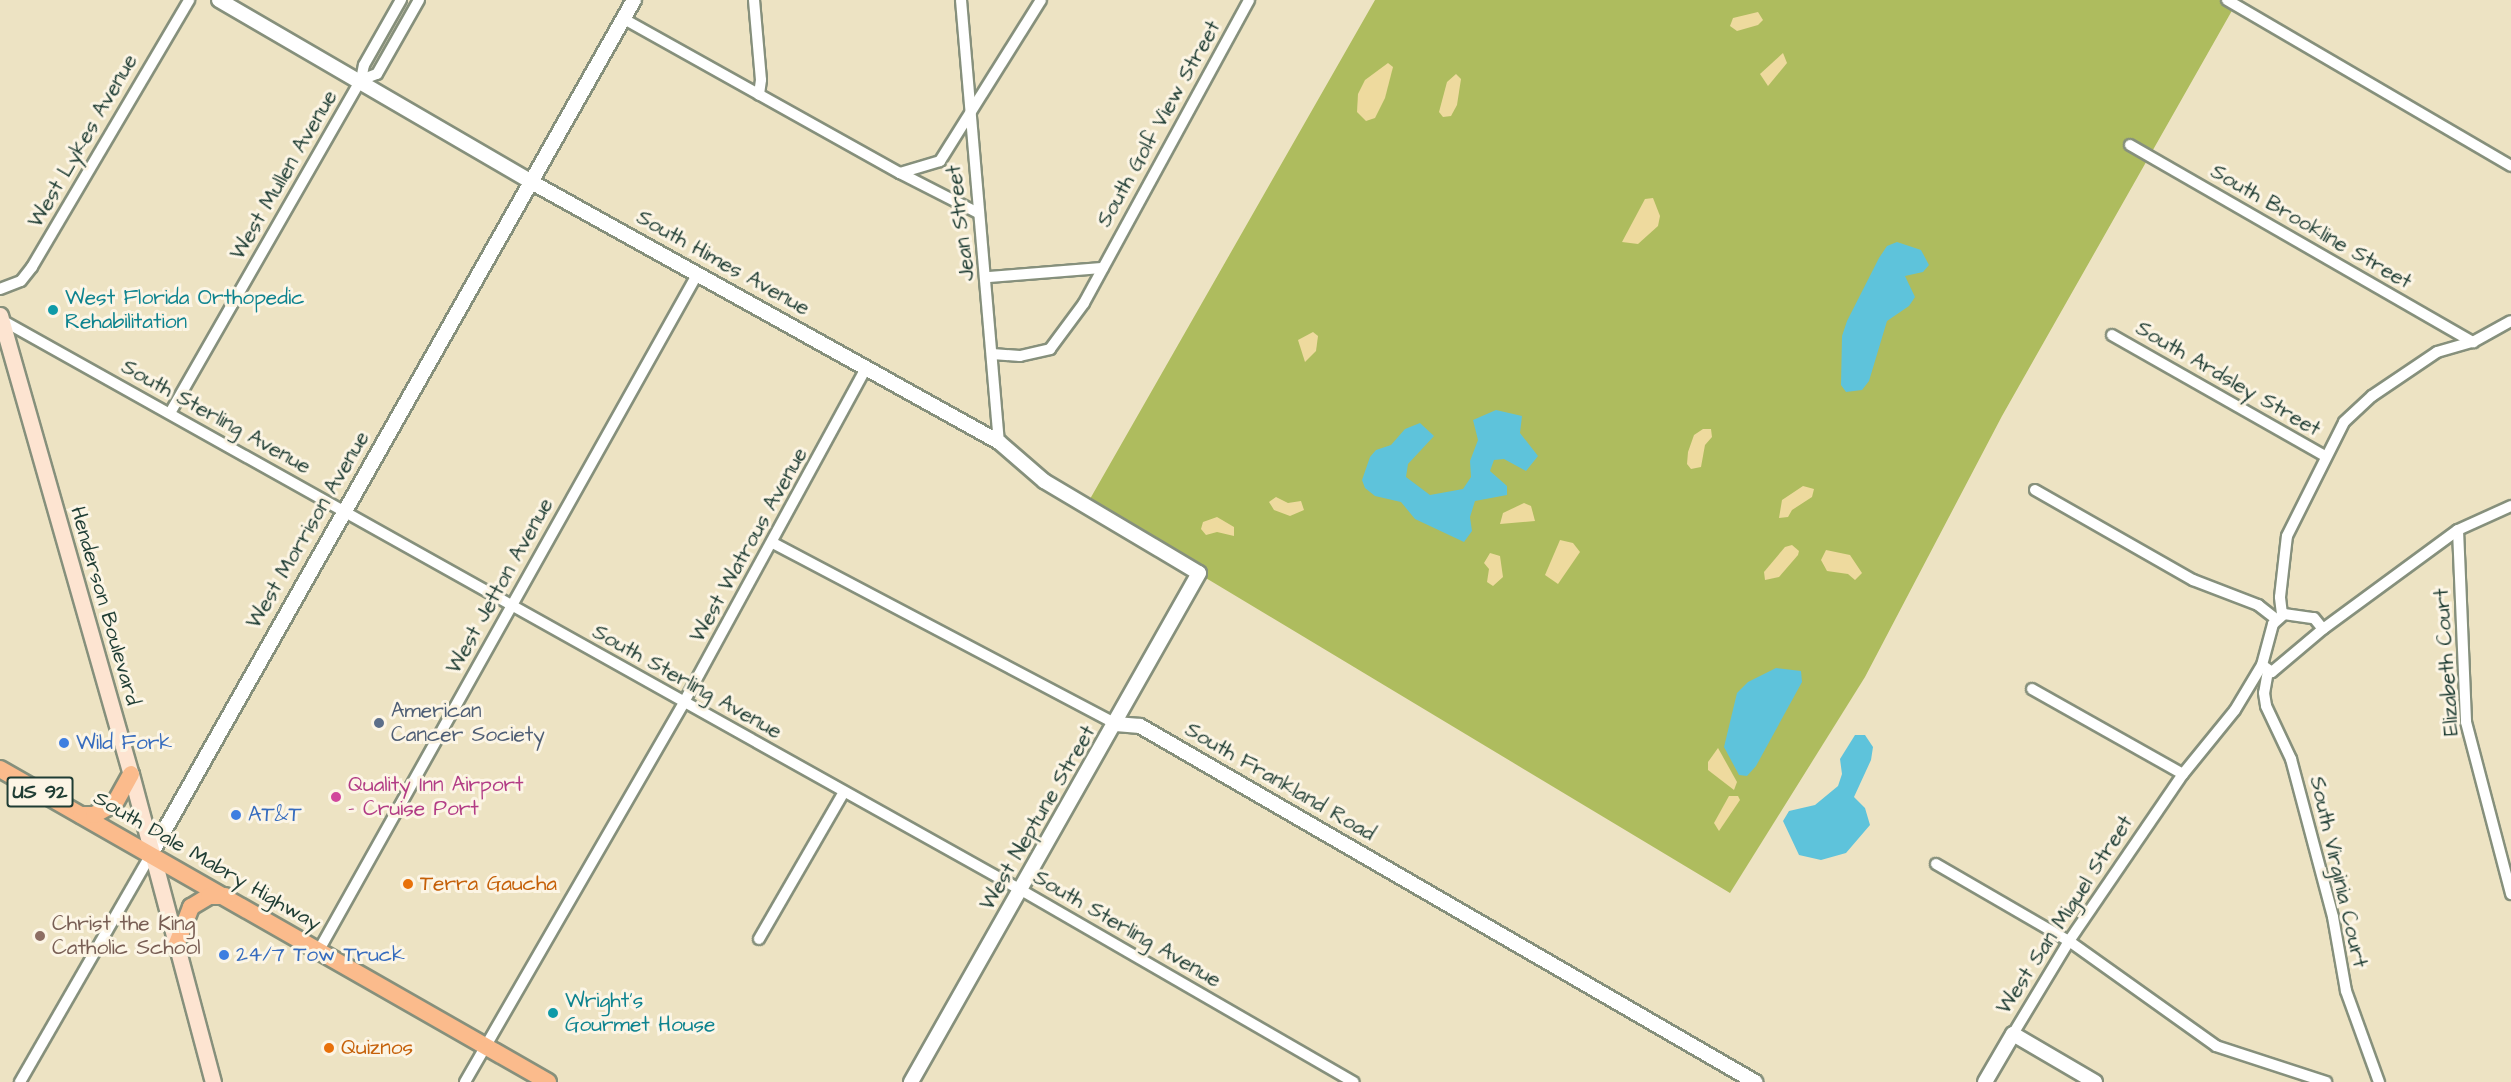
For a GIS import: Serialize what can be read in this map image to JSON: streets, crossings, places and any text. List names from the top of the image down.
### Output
{
  "streets": {
    "main road": ["Henderson Boulevard", "US 92", "South Dale Mabry Highway"],
    "street": [
      "South Golf View Street",
      "West Lykes Avenue",
      "West Mullen Avenue",
      "Jean Street",
      "South Brookline Street",
      "South Himes Avenue",
      "South Ardsley Street",
      "South Sterling Avenue",
      "West Morrison Avenue",
      "West Watrous Avenue",
      "West Jetton Avenue",
      "Elizabeth Court",
      "South Frankland Road",
      "West Neptune Street",
      "South Virginia Court",
      "West San Miguel Street"
    ]
  },
  "crossings": [
    ["South Golf View Street", "Jean Street"],
    ["West Mullen Avenue", "South Himes Avenue"],
    ["West Mullen Avenue", "South Sterling Avenue"],
    ["Jean Street", "South Himes Avenue"],
    ["South Himes Avenue", "West Morrison Avenue"],
    ["South Himes Avenue", "West Watrous Avenue"],
    ["South Himes Avenue", "West Jetton Avenue"],
    ["South Himes Avenue", "West Neptune Street"],
    ["South Sterling Avenue", "West Morrison Avenue"],
    ["South Sterling Avenue", "West Watrous Avenue"],
    ["South Sterling Avenue", "West Jetton Avenue"],
    ["South Sterling Avenue", "Henderson Boulevard"],
    ["South Sterling Avenue", "West Neptune Street"],
    ["West Morrison Avenue", "Henderson Boulevard"],
    ["West Morrison Avenue", "South Dale Mabry Highway"],
    ["West Watrous Avenue", "South Frankland Road"],
    ["West Watrous Avenue", "South Dale Mabry Highway"],
    ["West Jetton Avenue", "South Dale Mabry Highway"],
    ["Henderson Boulevard", "South Dale Mabry Highway"],
    ["South Frankland Road", "West Neptune Street"],
    ["South Virginia Court", "West San Miguel Street"]
  ],
  "places": [
    "West Florida Orthopedic Rehabilitation",
    "American Cancer Society",
    "Wild Fork",
    "Quality Inn Airport - Cruise Port",
    "AT&T",
    "Terra Gaucha",
    "Christ the King Catholic School",
    "24/7 Tow Truck",
    "Wright's Gourmet House",
    "Quiznos"
  ]
}
